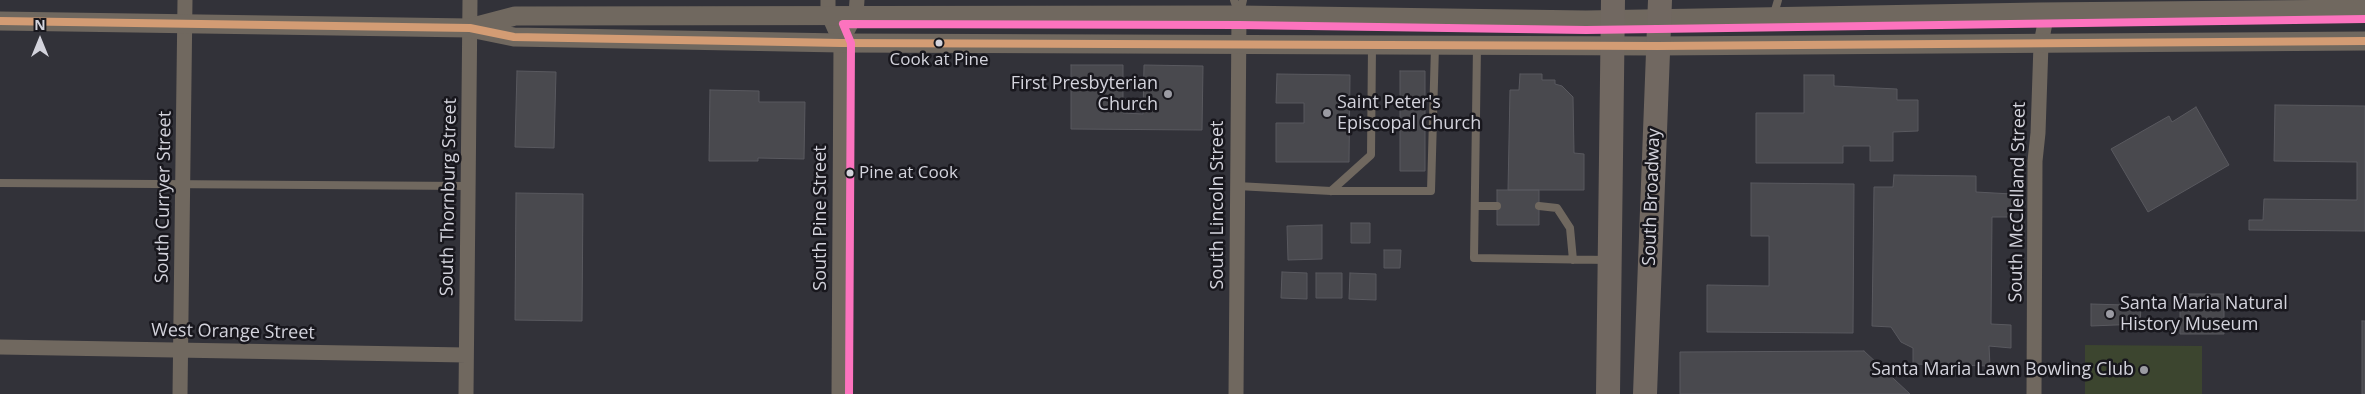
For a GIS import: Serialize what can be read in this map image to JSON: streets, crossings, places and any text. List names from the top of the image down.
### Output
{
  "streets": {
    "main road": ["South Broadway"],
    "street": [
      "South Curryer Street",
      "South Thornburg Street",
      "South McClelland Street",
      "South Lincoln Street",
      "South Pine Street",
      "West Orange Street"
    ]
  },
  "crossings": [
    ["South Curryer Street", "West Orange Street"],
    ["South Thornburg Street", "West Orange Street"]
  ],
  "places": [
    "Cook at Pine",
    "First Presbyterian Church",
    "Saint Peter's Episcopal Church",
    "Pine at Cook",
    "Santa Maria Natural History Museum",
    "Santa Maria Lawn Bowling Club"
  ],
  "north": "top"
}
